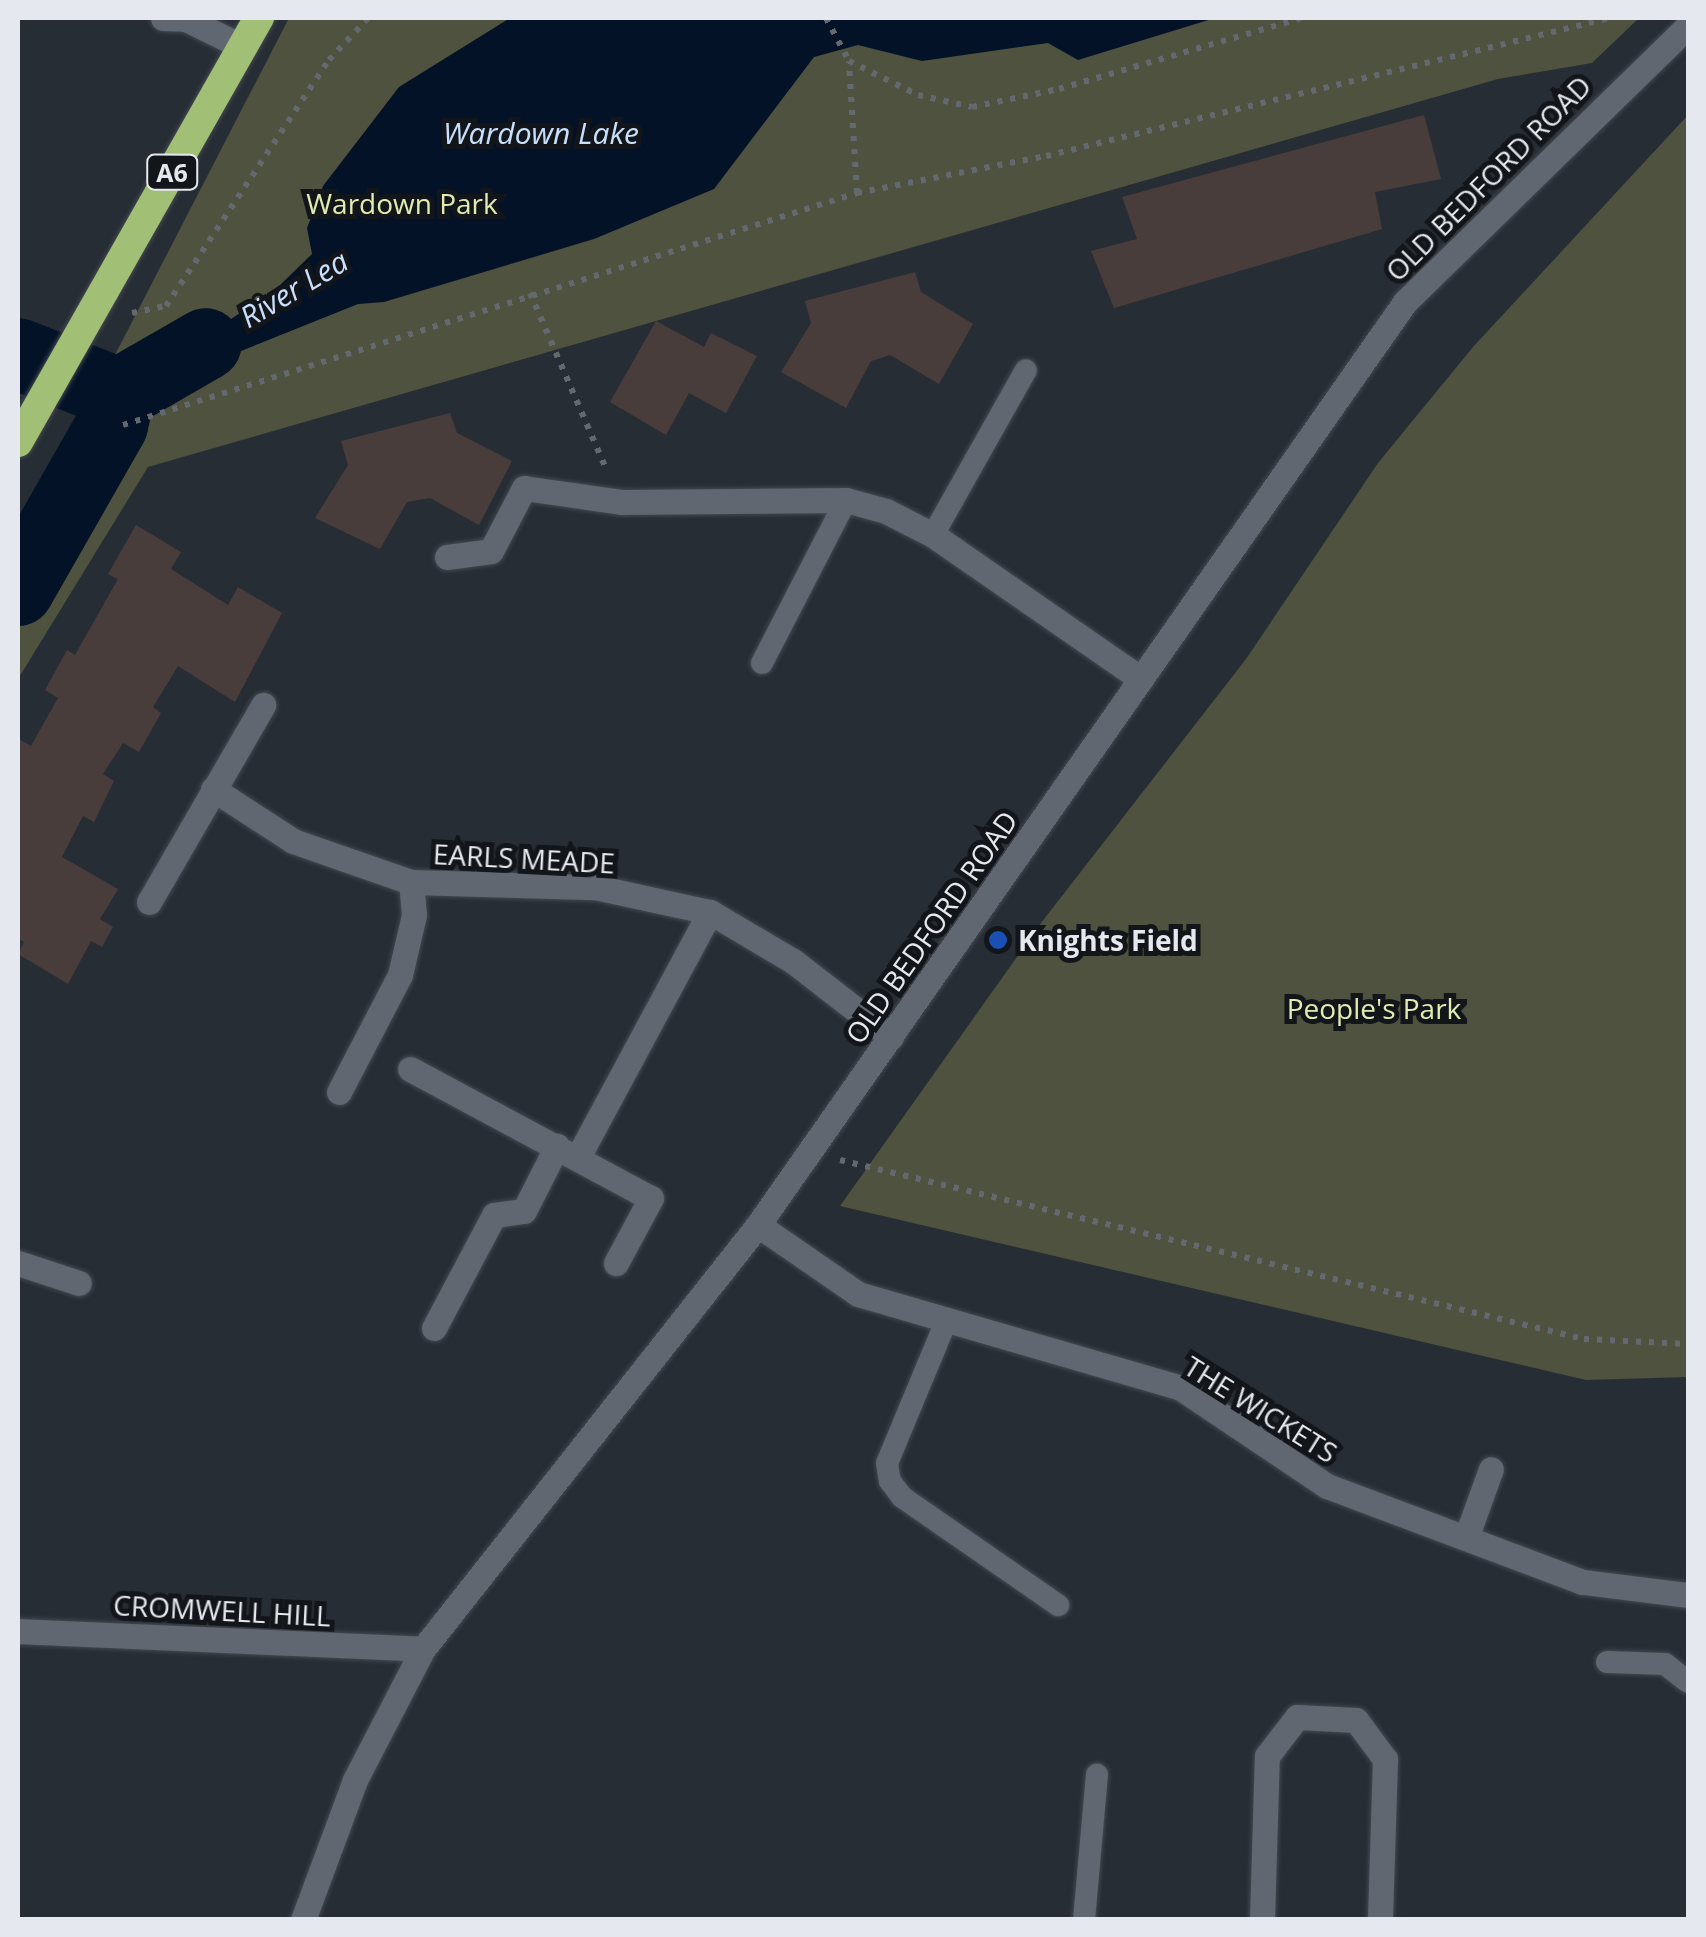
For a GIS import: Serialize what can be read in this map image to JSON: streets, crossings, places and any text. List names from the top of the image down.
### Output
{
  "streets": {
    "highway": ["A6"],
    "street": [
      "OLD BEDFORD ROAD",
      "EARLS MEADE",
      "THE WICKETS",
      "CROMWELL HILL"
    ]
  },
  "crossings": [
    ["OLD BEDFORD ROAD", "EARLS MEADE"],
    ["OLD BEDFORD ROAD", "THE WICKETS"],
    ["OLD BEDFORD ROAD", "CROMWELL HILL"]
  ],
  "water": ["Wardown Lake", "River Lea"],
  "parks": ["Wardown Park", "People's Park"],
  "places": ["Knights Field"]
}
